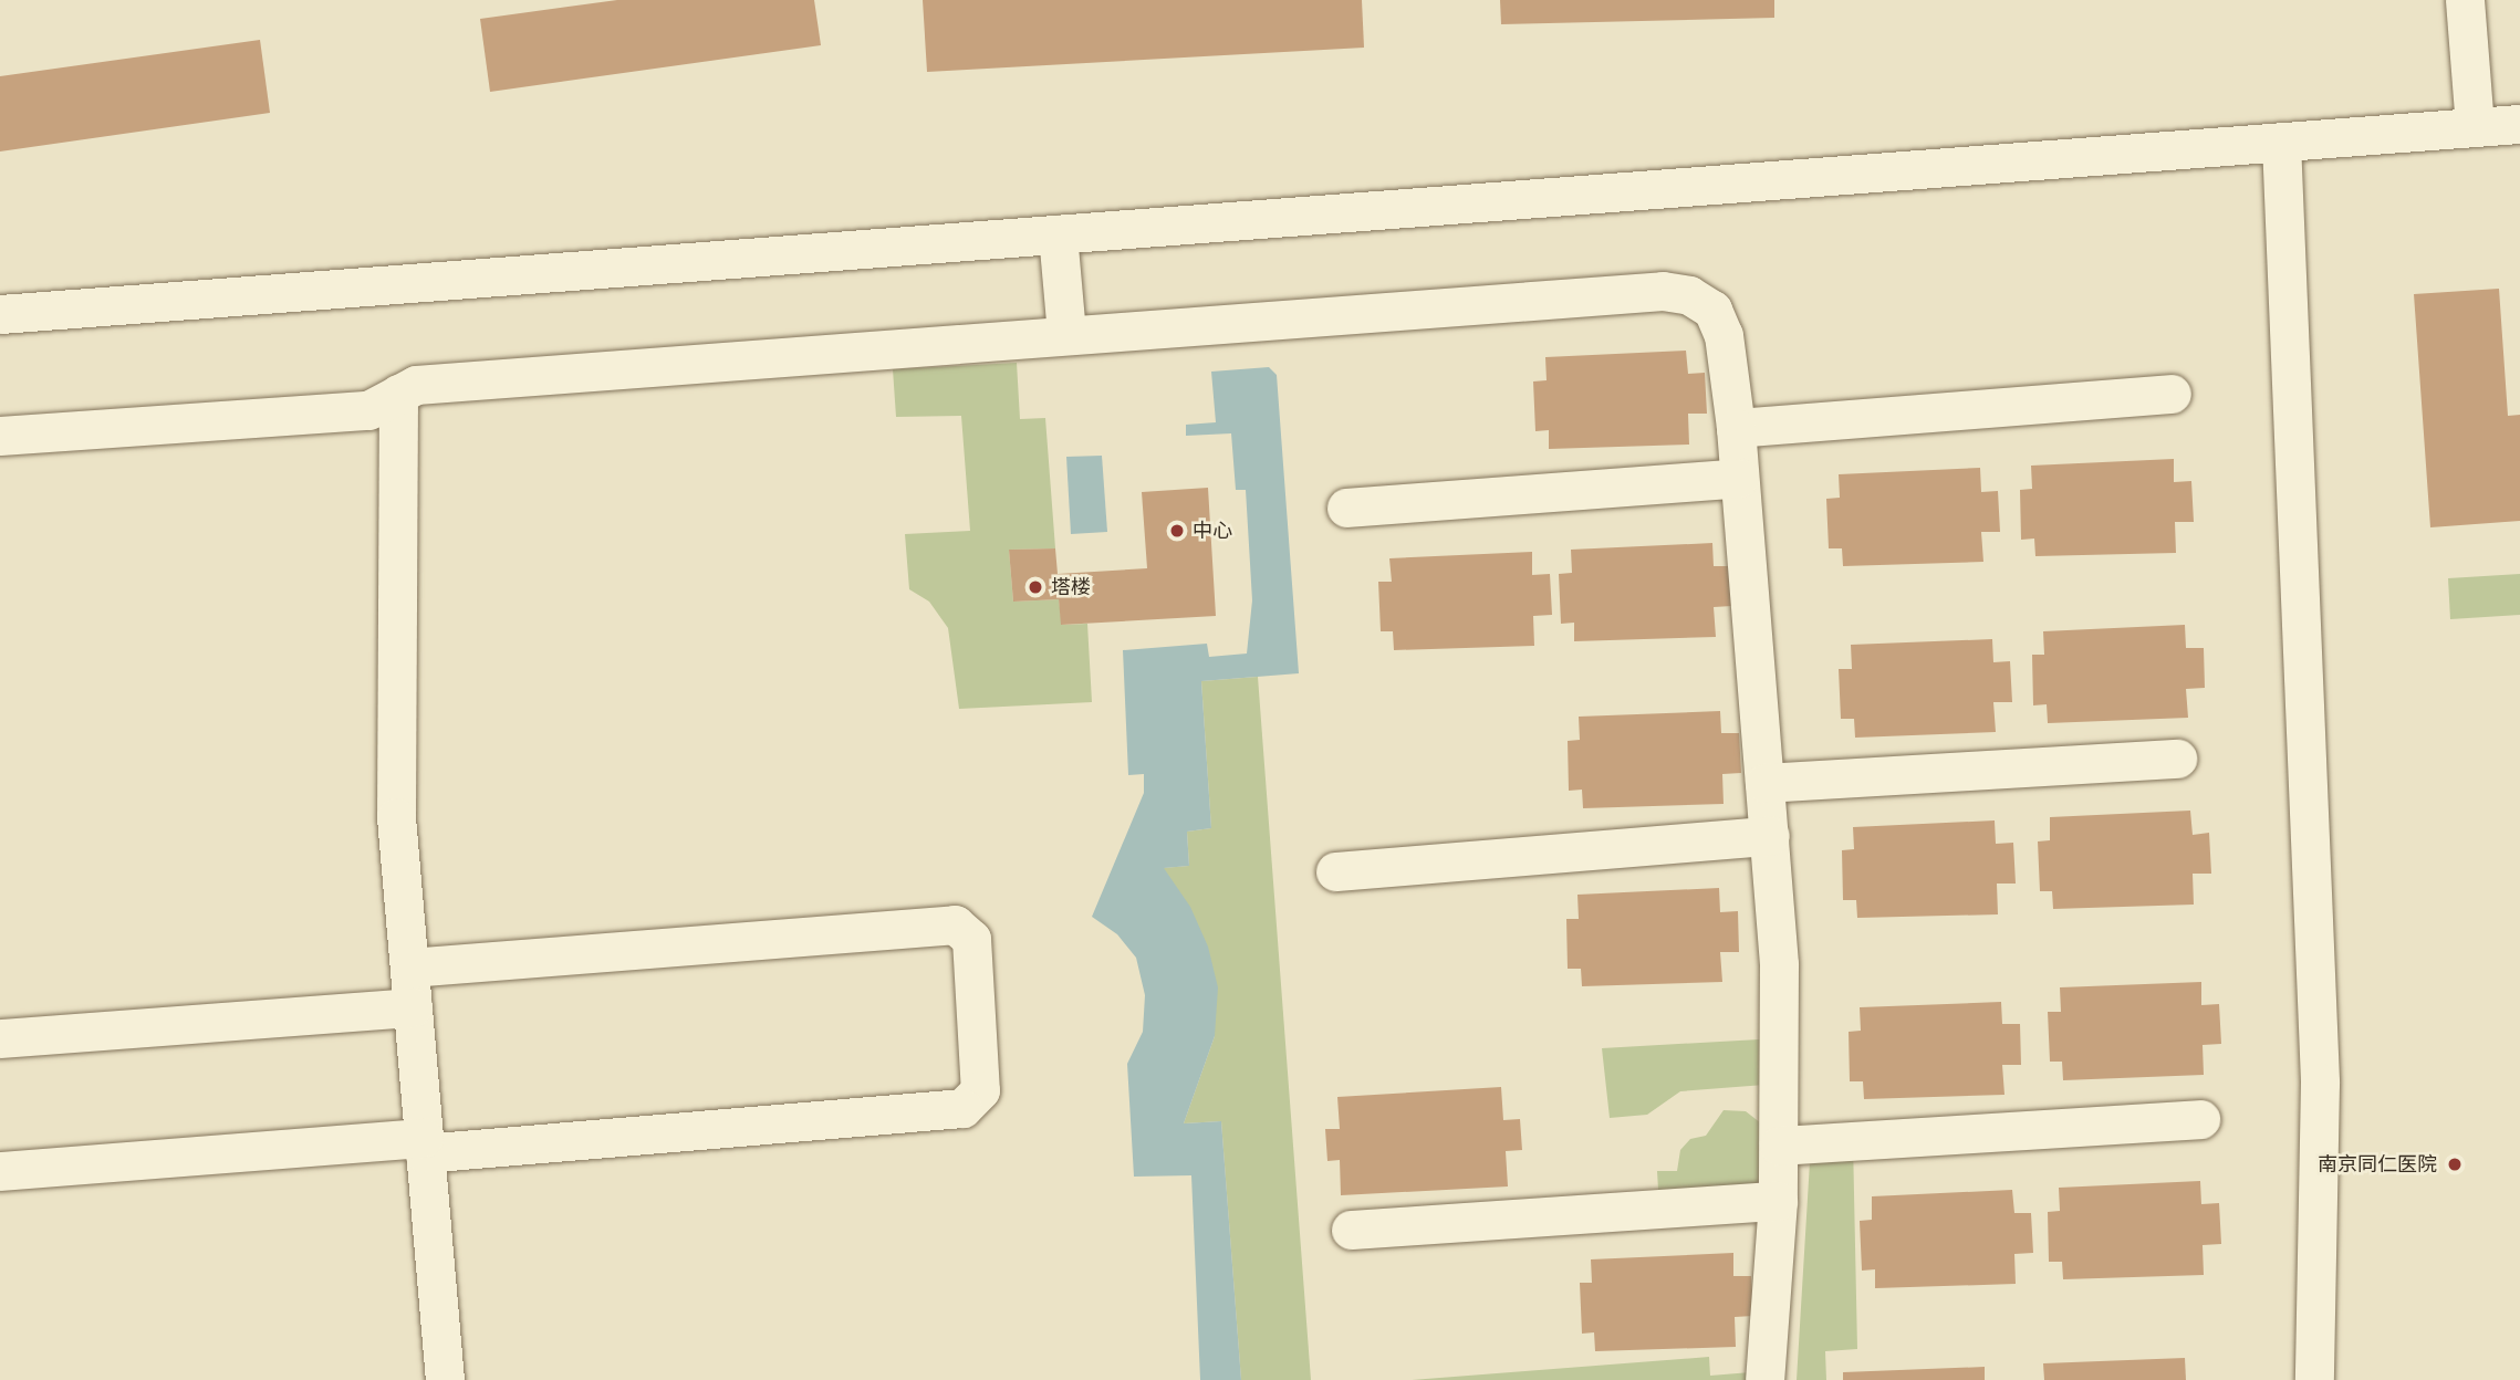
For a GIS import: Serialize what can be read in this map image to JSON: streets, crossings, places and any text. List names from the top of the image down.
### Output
{
  "places": ["中心", "塔楼", "南京同仁医院"]
}
